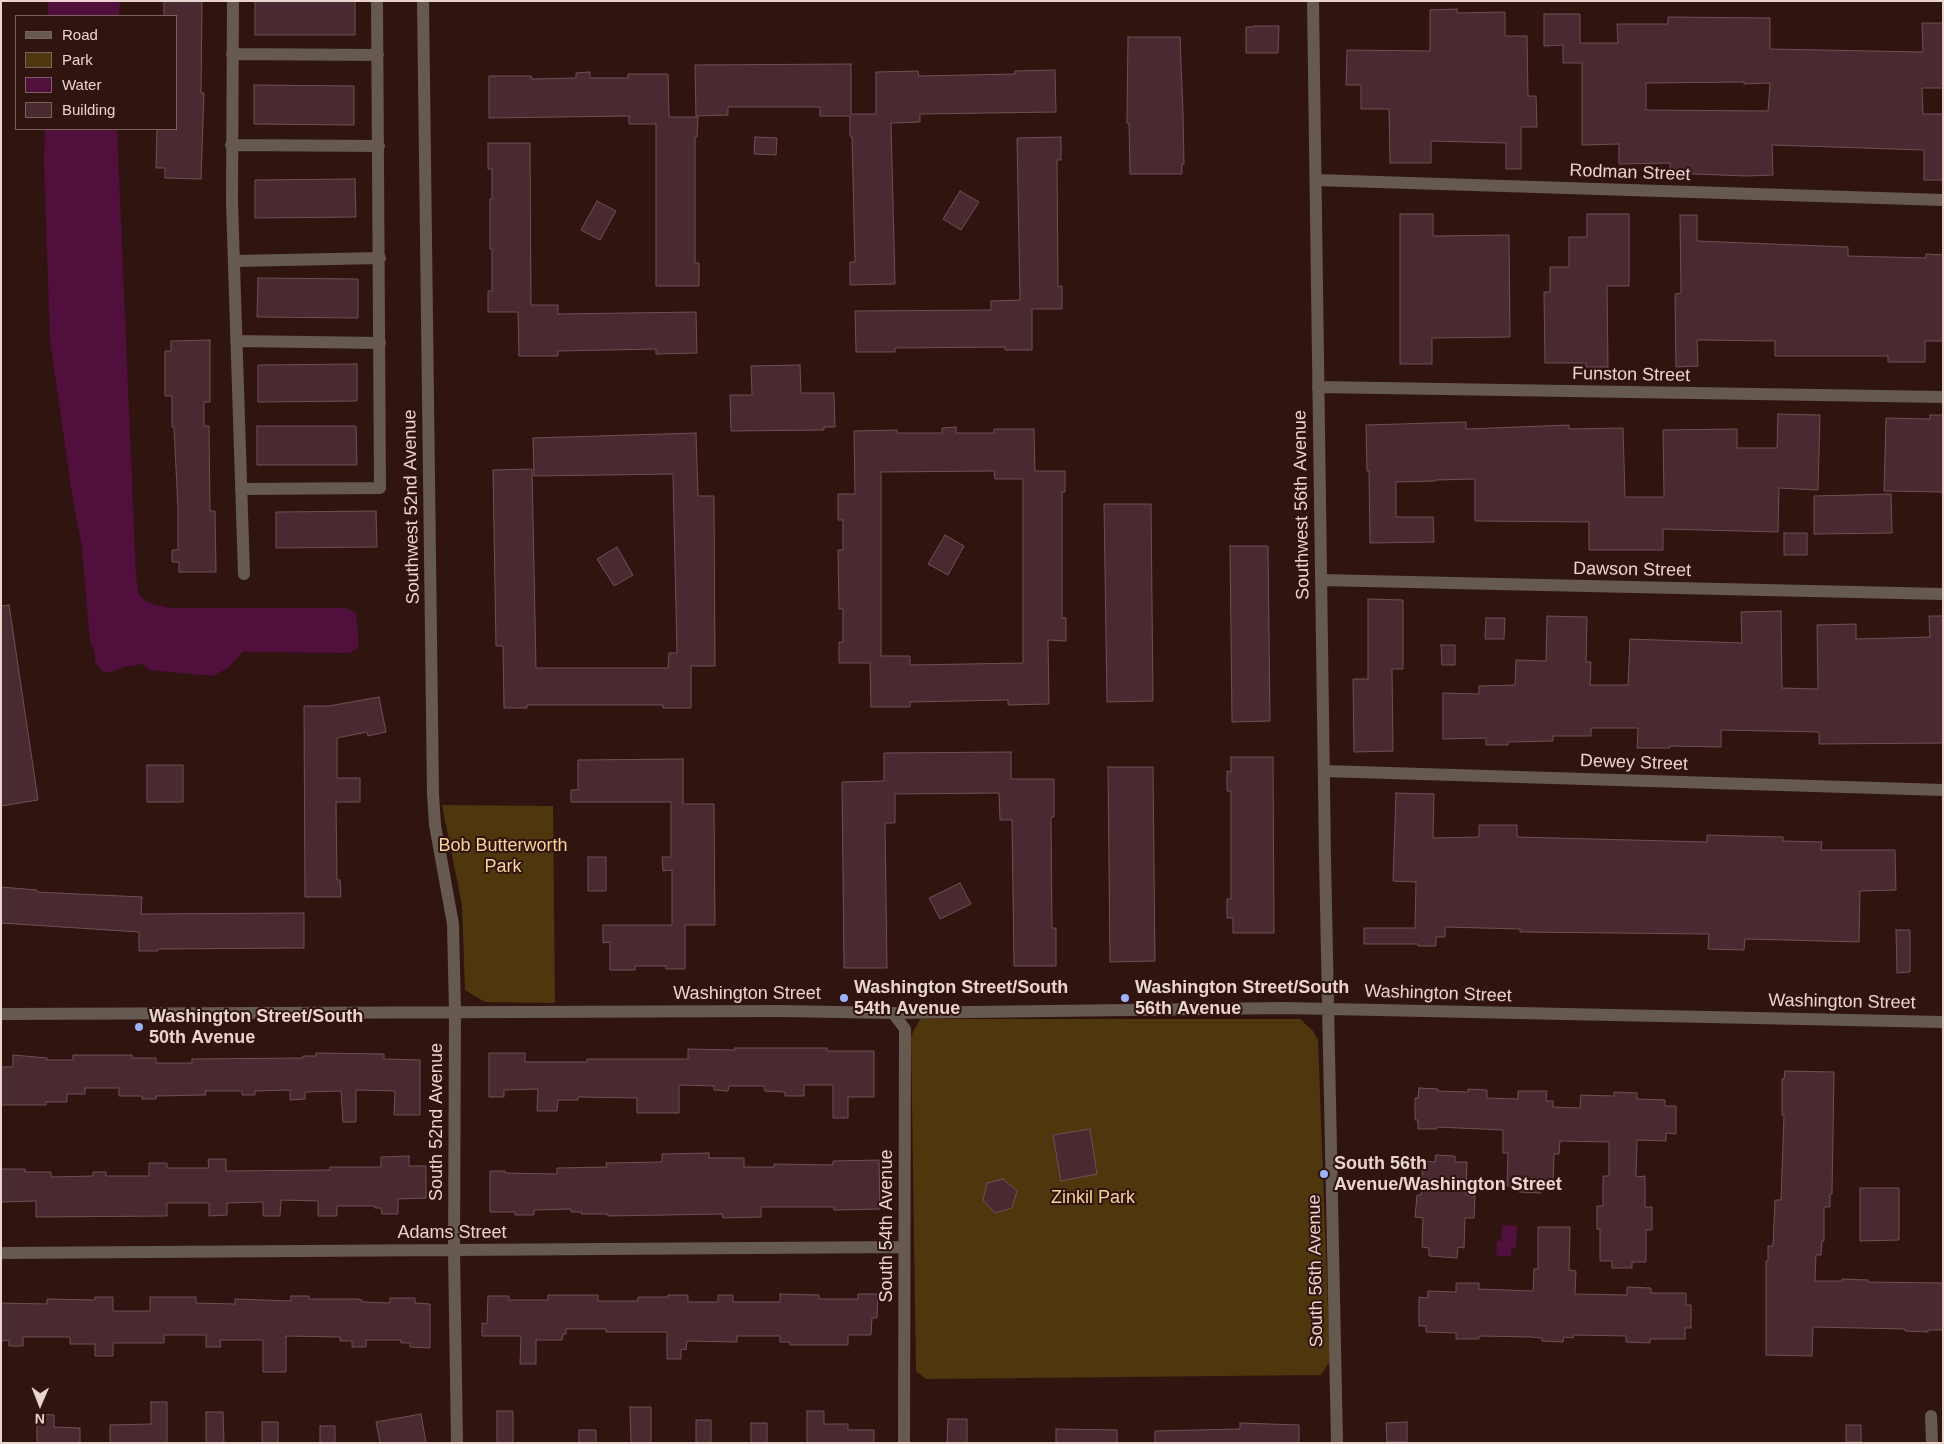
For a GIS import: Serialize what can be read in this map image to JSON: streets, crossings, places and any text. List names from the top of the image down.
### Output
{
  "streets": {
    "street": [
      "Rodman Street",
      "Funston Street",
      "Southwest 56th Avenue",
      "Southwest 52nd Avenue",
      "Dawson Street",
      "Dewey Street",
      "Washington Street",
      "South 52nd Avenue",
      "South 54th Avenue",
      "Adams Street",
      "South 56th Avenue"
    ]
  },
  "crossings": [
    ["Rodman Street", "Southwest 56th Avenue"],
    ["Funston Street", "Southwest 56th Avenue"],
    ["Southwest 56th Avenue", "Dawson Street"],
    ["Southwest 56th Avenue", "Dewey Street"],
    ["Southwest 56th Avenue", "Washington Street"],
    ["Southwest 56th Avenue", "South 56th Avenue"],
    ["Southwest 52nd Avenue", "Washington Street"],
    ["Southwest 52nd Avenue", "South 52nd Avenue"],
    ["Washington Street", "South 52nd Avenue"],
    ["Washington Street", "South 54th Avenue"],
    ["Washington Street", "South 56th Avenue"],
    ["South 52nd Avenue", "Adams Street"],
    ["South 54th Avenue", "Adams Street"]
  ],
  "parks": ["Bob Butterworth Park", "Zinkil Park"],
  "places": [
    "Washington Street/South 54th Avenue",
    "Washington Street/South 56th Avenue",
    "Washington Street/South 50th Avenue",
    "South 56th Avenue/Washington Street"
  ],
  "legend": [
    "Road",
    "Park",
    "Water",
    "Building"
  ],
  "north": "bottom"
}
